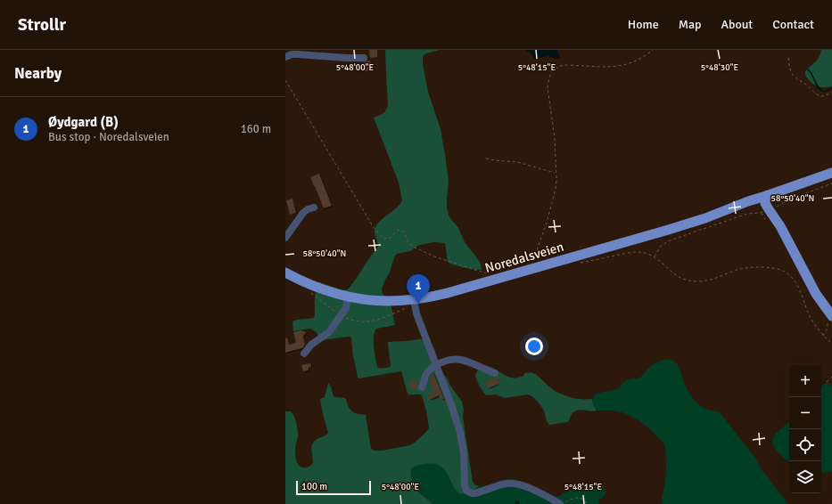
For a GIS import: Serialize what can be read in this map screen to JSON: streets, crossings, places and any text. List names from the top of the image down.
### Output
{
  "streets": {
    "main road": ["Noredalsveien"]
  },
  "scale_bar": "100 m",
  "page": {
    "header": "Strollr",
    "nav": [
      "Home",
      "Map",
      "About",
      "Contact"
    ],
    "heading": "Nearby",
    "list": [
      {
        "mark": "1",
        "name": "Øydgard (B)",
        "note": "Bus stop · Noredalsveien",
        "value": "160 m"
      }
    ],
    "pins": "1",
    "map_buttons": ["+", "−"],
    "scale": "100 m"
  },
  "coordinates": [
    "5°48'00\"E",
    "5°48'15\"E",
    "5°48'30\"E",
    "58°50'40\"N"
  ]
}
